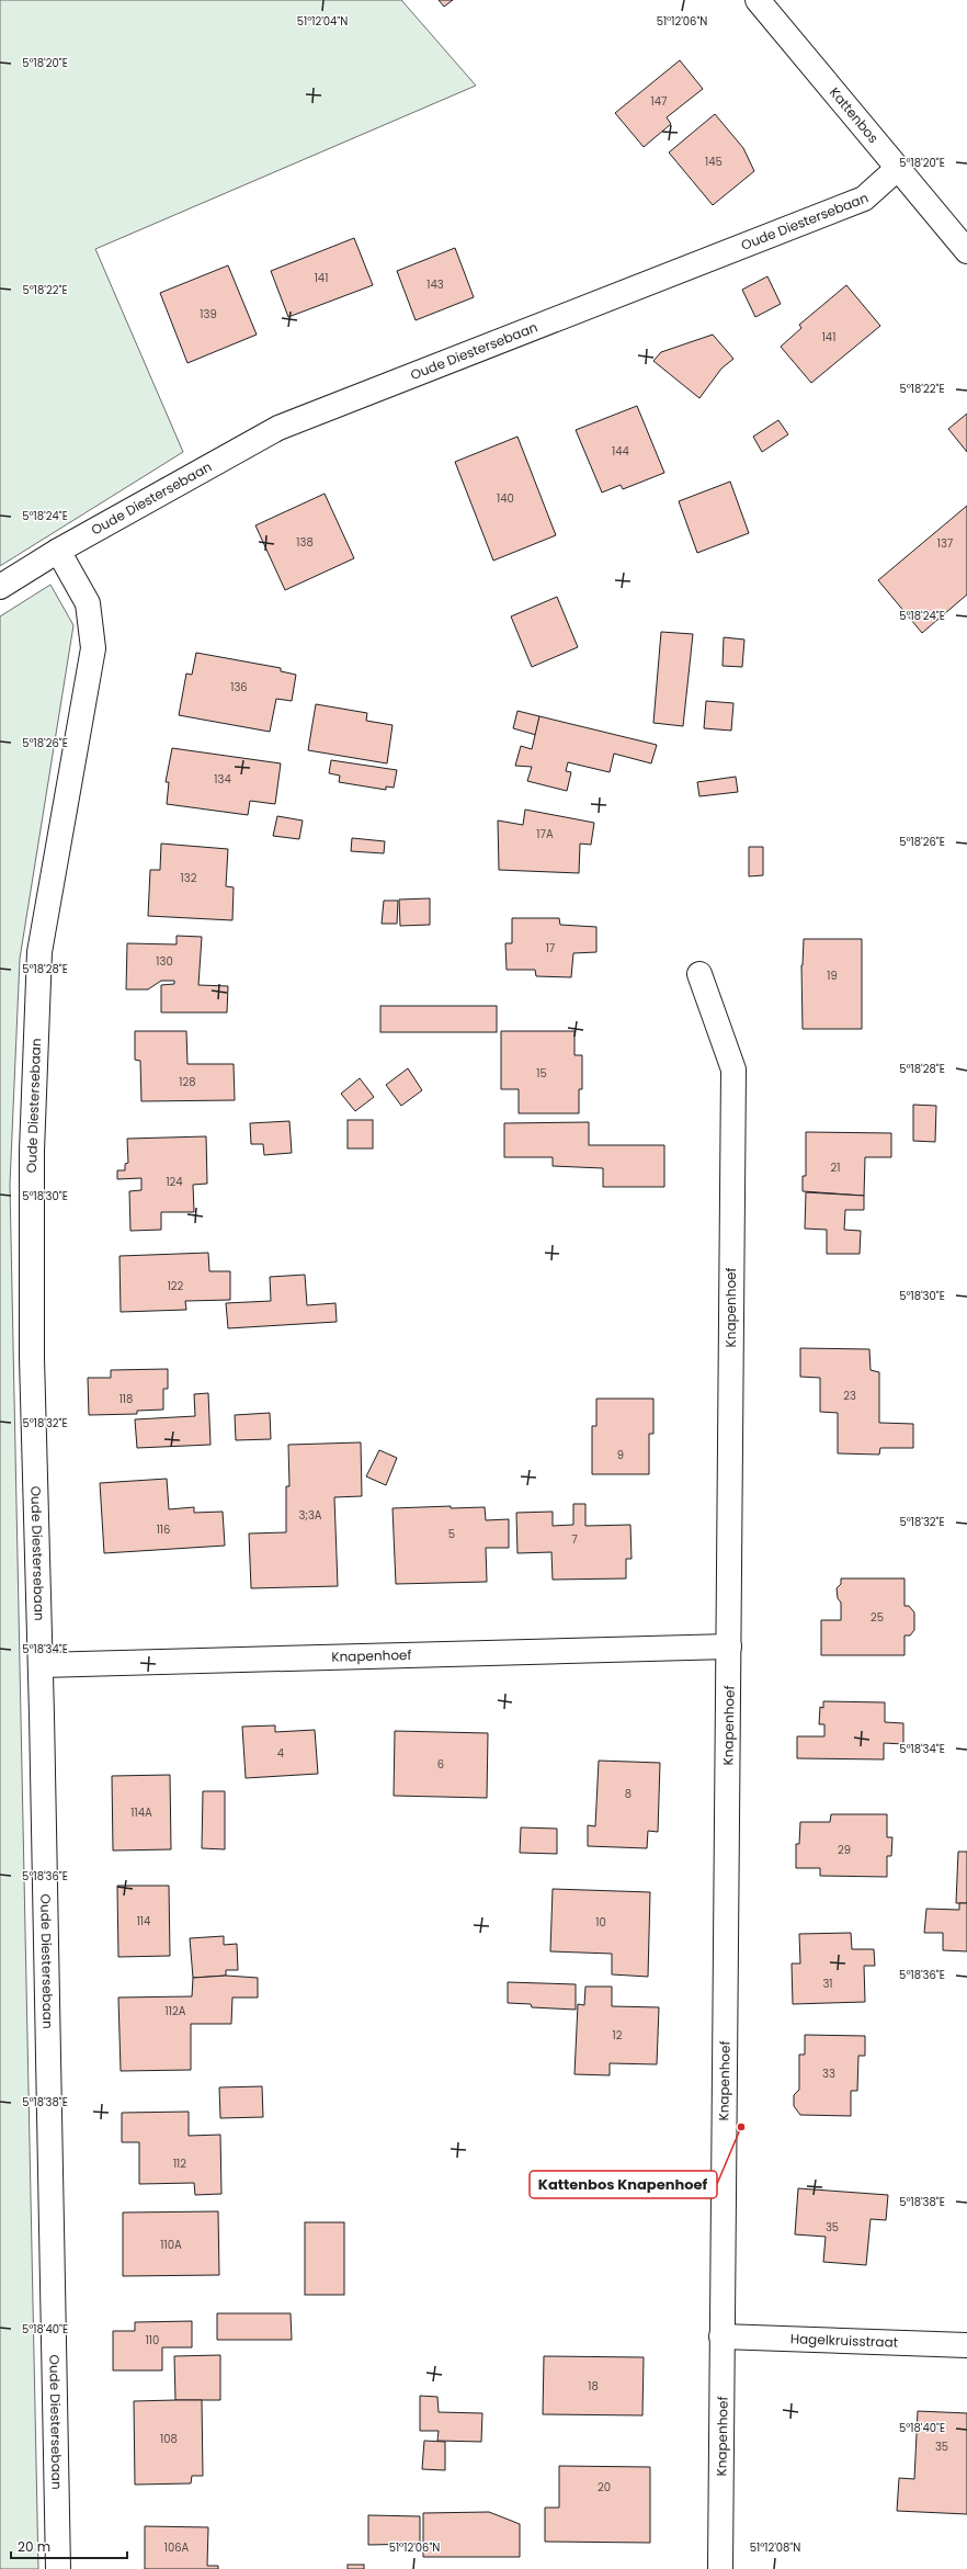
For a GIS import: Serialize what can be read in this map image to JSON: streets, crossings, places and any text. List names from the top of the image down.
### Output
{
  "streets": {
    "street": [
      "Kattenbos",
      "Oude Diestersebaan",
      "Knapenhoef",
      "Hagelkruisstraat"
    ]
  },
  "crossings": [
    ["Kattenbos", "Oude Diestersebaan"],
    ["Oude Diestersebaan", "Knapenhoef"],
    ["Knapenhoef", "Hagelkruisstraat"]
  ],
  "places": ["Kattenbos Knapenhoef"],
  "house_numbers": [
    "147",
    "145",
    "141",
    "143",
    "139",
    "141",
    "144",
    "140",
    "138",
    "137",
    "136",
    "134",
    "17A",
    "132",
    "17",
    "130",
    "19",
    "15",
    "128",
    "21",
    "124",
    "122",
    "23",
    "118",
    "9",
    "3;3A",
    "116",
    "5",
    "7",
    "25",
    "4",
    "6",
    "8",
    "114A",
    "29",
    "114",
    "10",
    "31",
    "112A",
    "12",
    "33",
    "112",
    "35",
    "110A",
    "110",
    "18",
    "108",
    "35",
    "20",
    "106A"
  ],
  "scale_bar": "20 m",
  "coordinates": [
    "51°12'04\"N",
    "51°12'06\"N",
    "5°18'20\"E",
    "5°18'22\"E",
    "5°18'24\"E",
    "5°18'26\"E",
    "5°18'28\"E",
    "5°18'30\"E",
    "5°18'32\"E",
    "5°18'34\"E",
    "5°18'36\"E",
    "5°18'38\"E",
    "5°18'40\"E",
    "51°12'08\"N"
  ]
}
